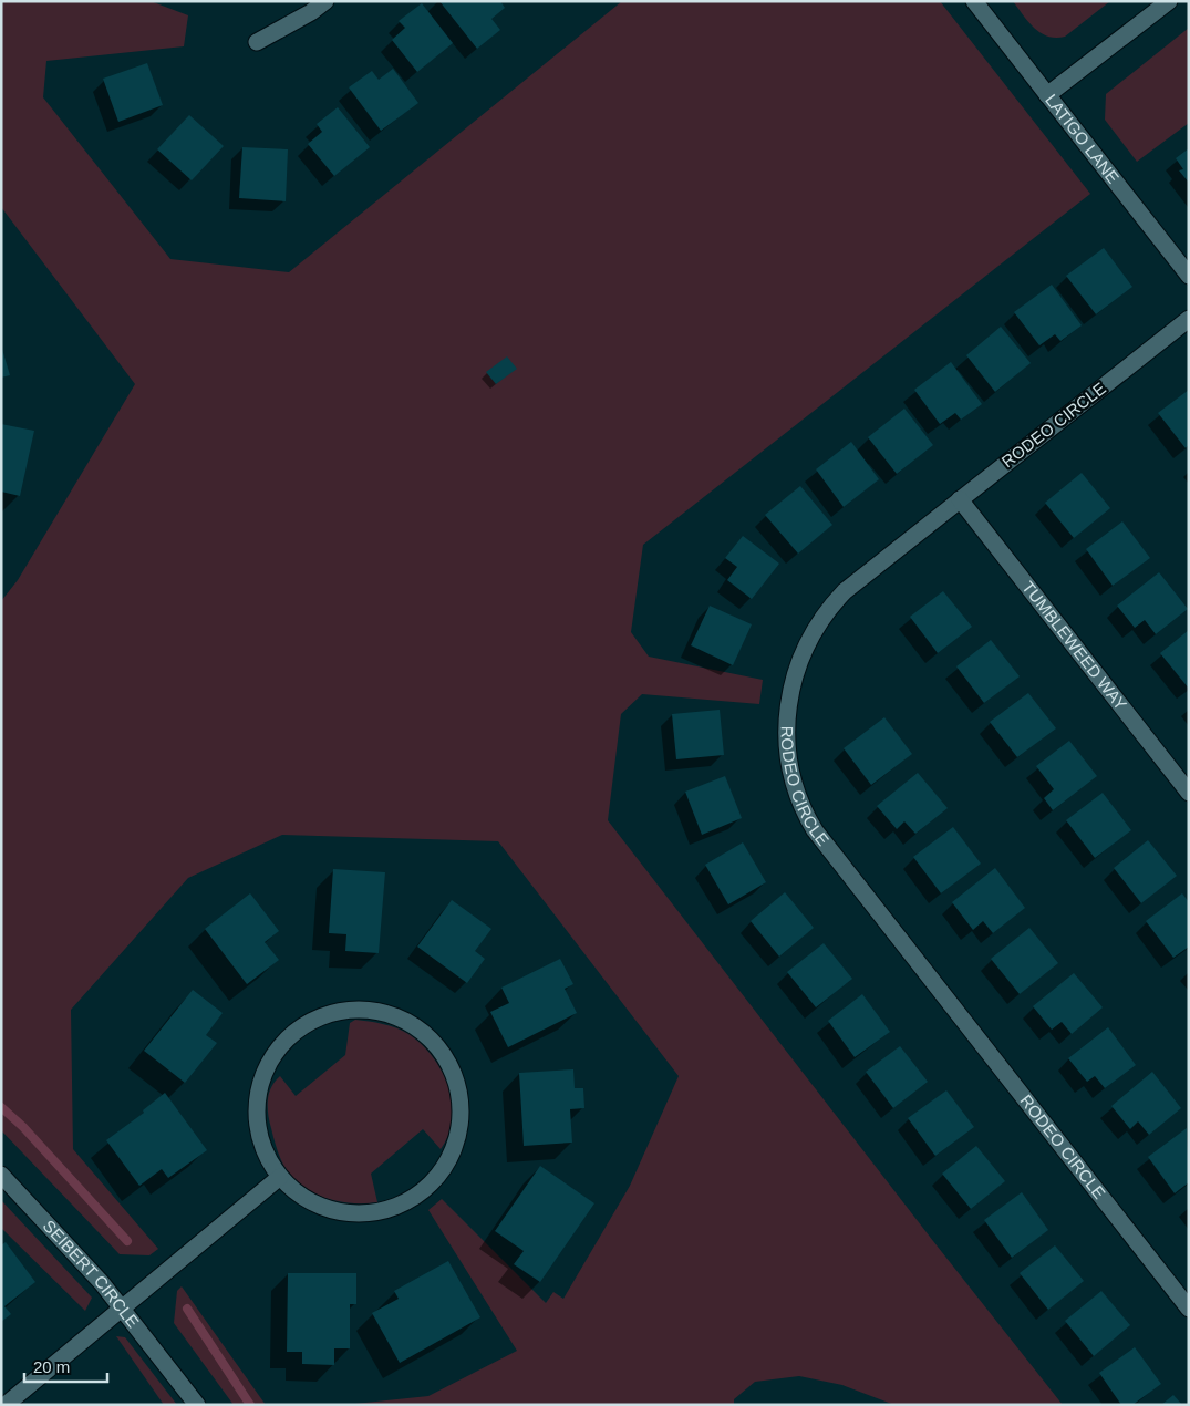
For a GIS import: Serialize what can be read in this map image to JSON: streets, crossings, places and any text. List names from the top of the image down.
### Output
{
  "streets": {
    "street": [
      "LATIGO LANE",
      "RODEO CIRCLE",
      "TUMBLEWEED WAY",
      "SEIBERT CIRCLE"
    ]
  },
  "crossings": [
    ["RODEO CIRCLE", "TUMBLEWEED WAY"]
  ],
  "scale_bar": "20 m"
}
